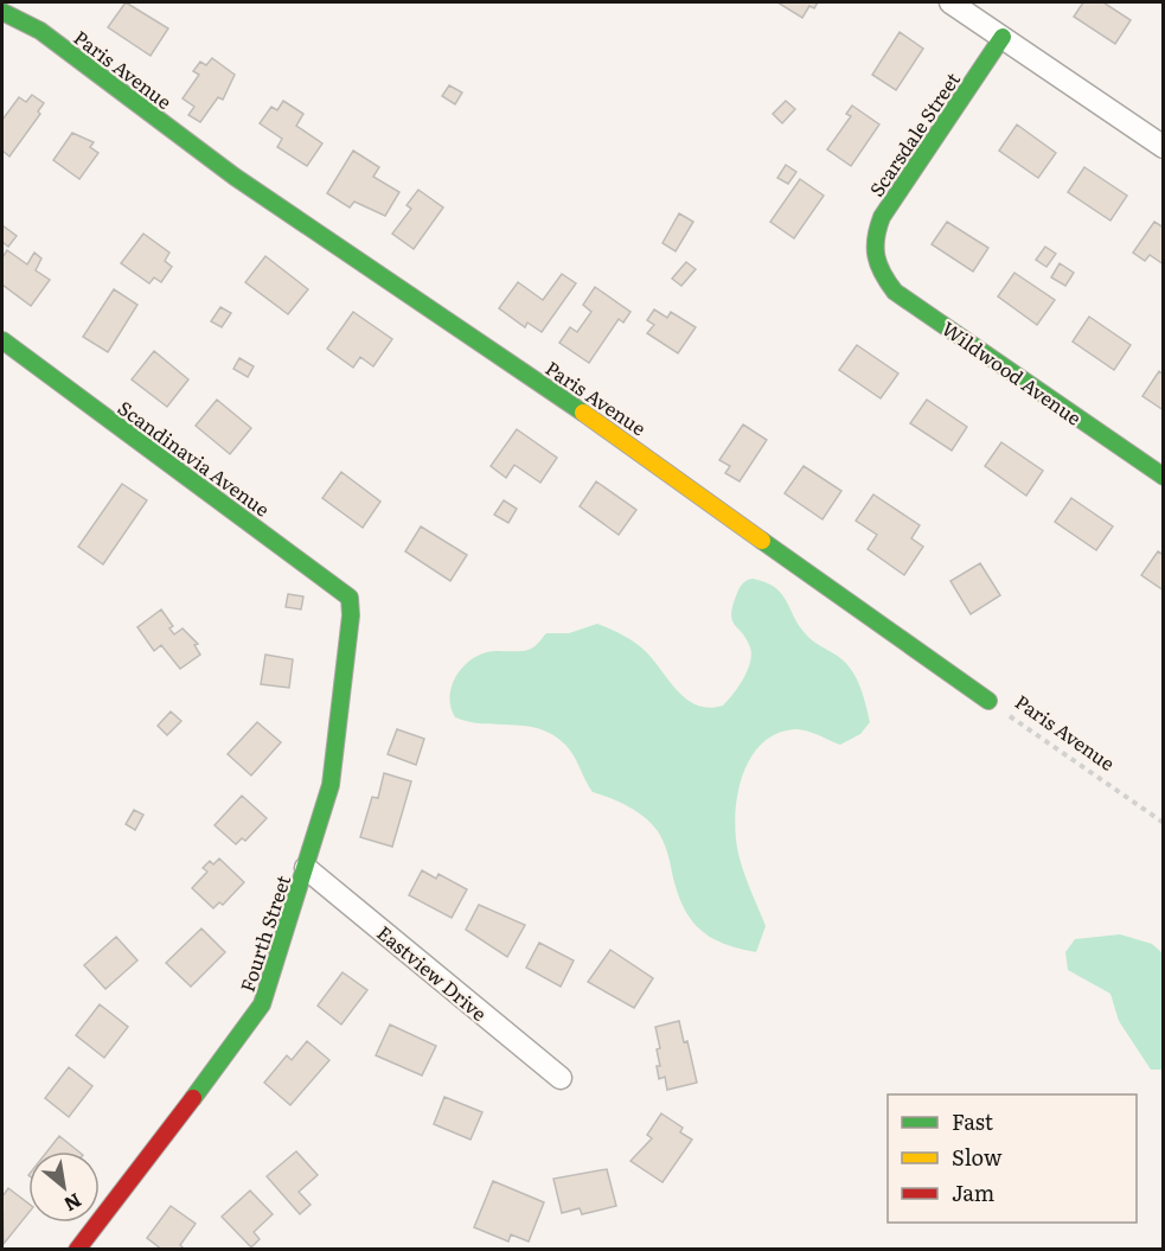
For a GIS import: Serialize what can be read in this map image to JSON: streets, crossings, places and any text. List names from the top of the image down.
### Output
{
  "streets": {
    "street": [
      "Paris Avenue",
      "Scarsdale Street",
      "Wildwood Avenue",
      "Scandinavia Avenue",
      "Fourth Street",
      "Eastview Drive"
    ]
  },
  "crossings": [
    ["Scarsdale Street", "Wildwood Avenue"],
    ["Scandinavia Avenue", "Fourth Street"],
    ["Fourth Street", "Eastview Drive"]
  ],
  "legend": ["Fast", "Slow", "Jam"],
  "north": "bottom right"
}
